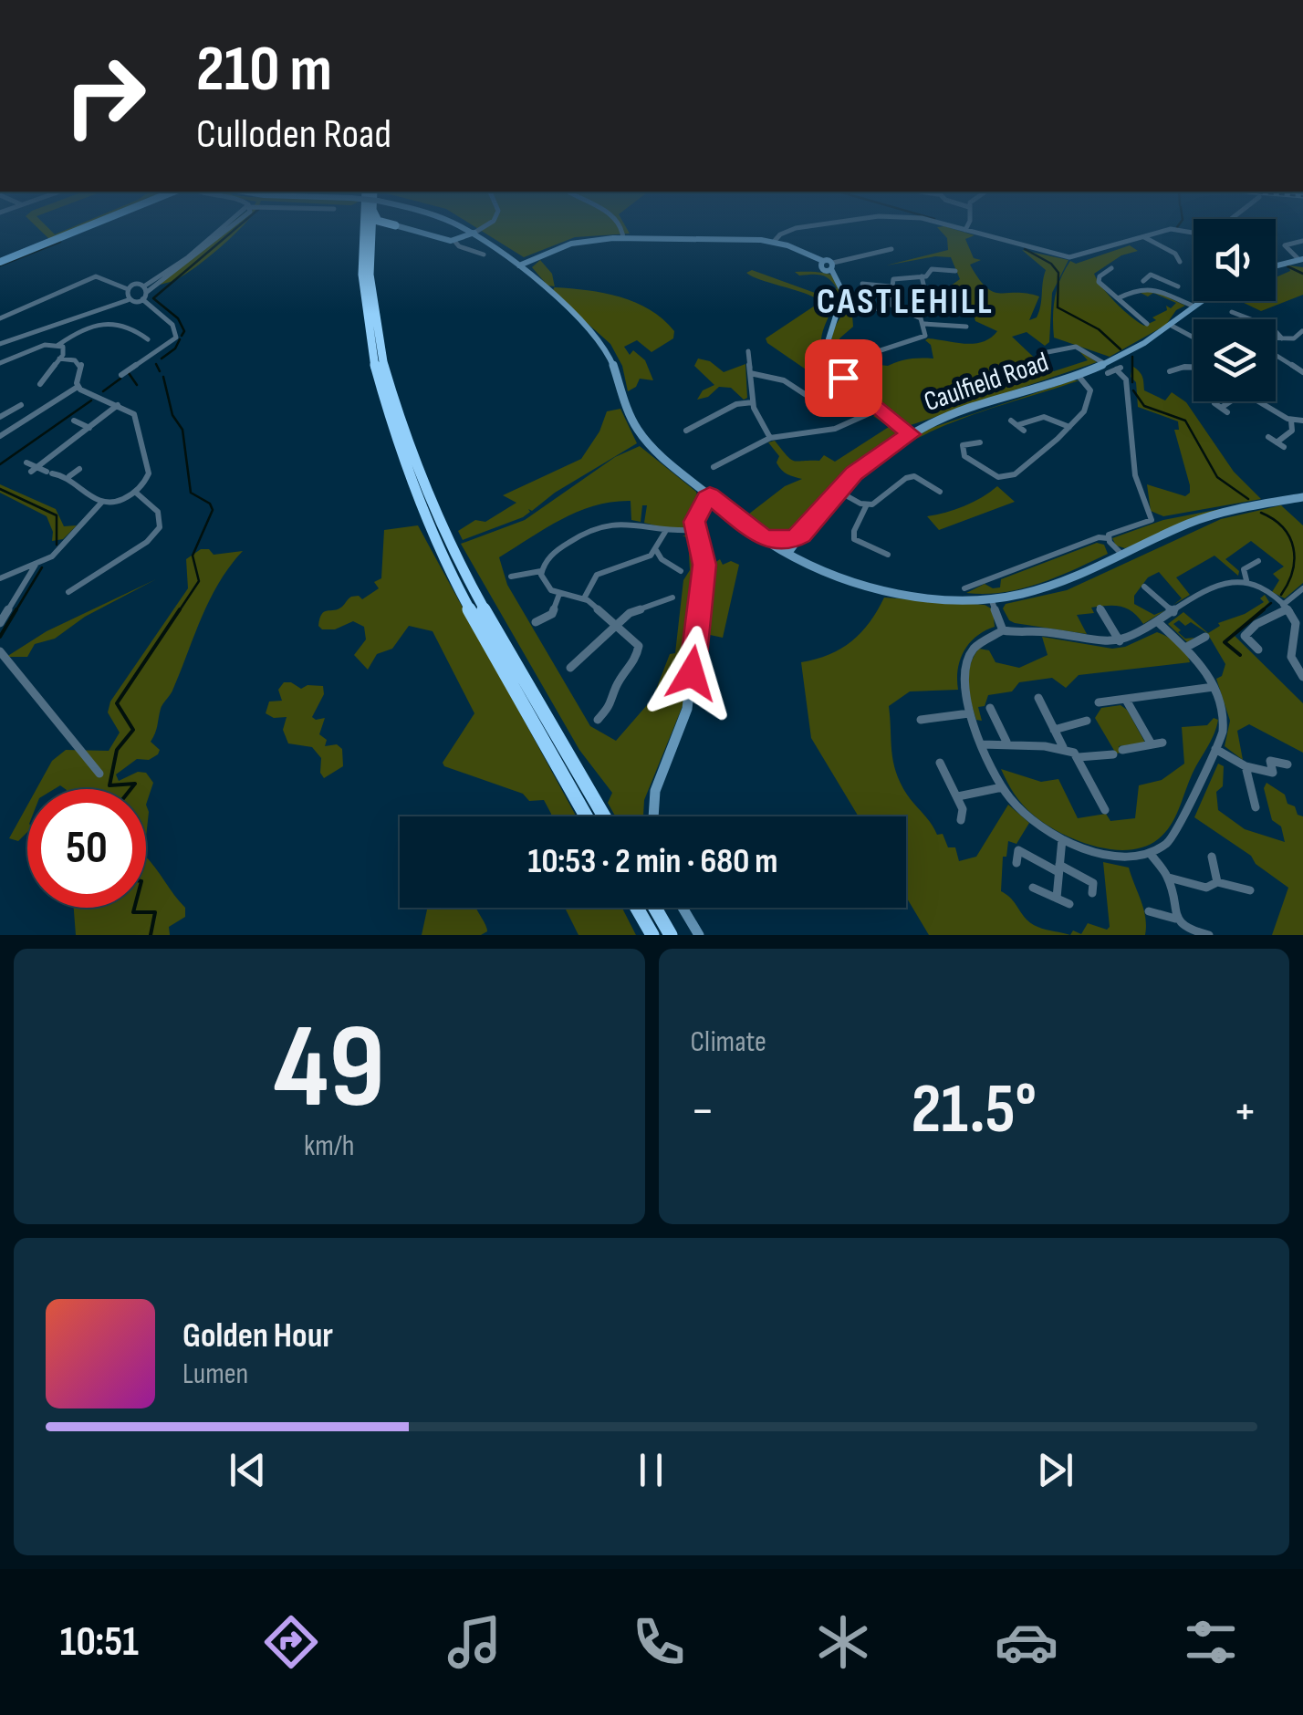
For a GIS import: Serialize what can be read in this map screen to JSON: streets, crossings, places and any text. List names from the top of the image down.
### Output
{
  "streets": {
    "main road": ["Caulfield Road"]
  },
  "districts": ["CASTLEHILL"],
  "page": {
    "turn": ["210 m", "Culloden Road"],
    "limit": "50",
    "trip": "10:53 · 2 min · 680 m",
    "tile": [
      ["49", "km/h"],
      "Climate"
    ],
    "heat": ["−", "21.5°", "+"],
    "song": ["Golden Hour", "Lumen"],
    "tabs": "10:51"
  }
}
